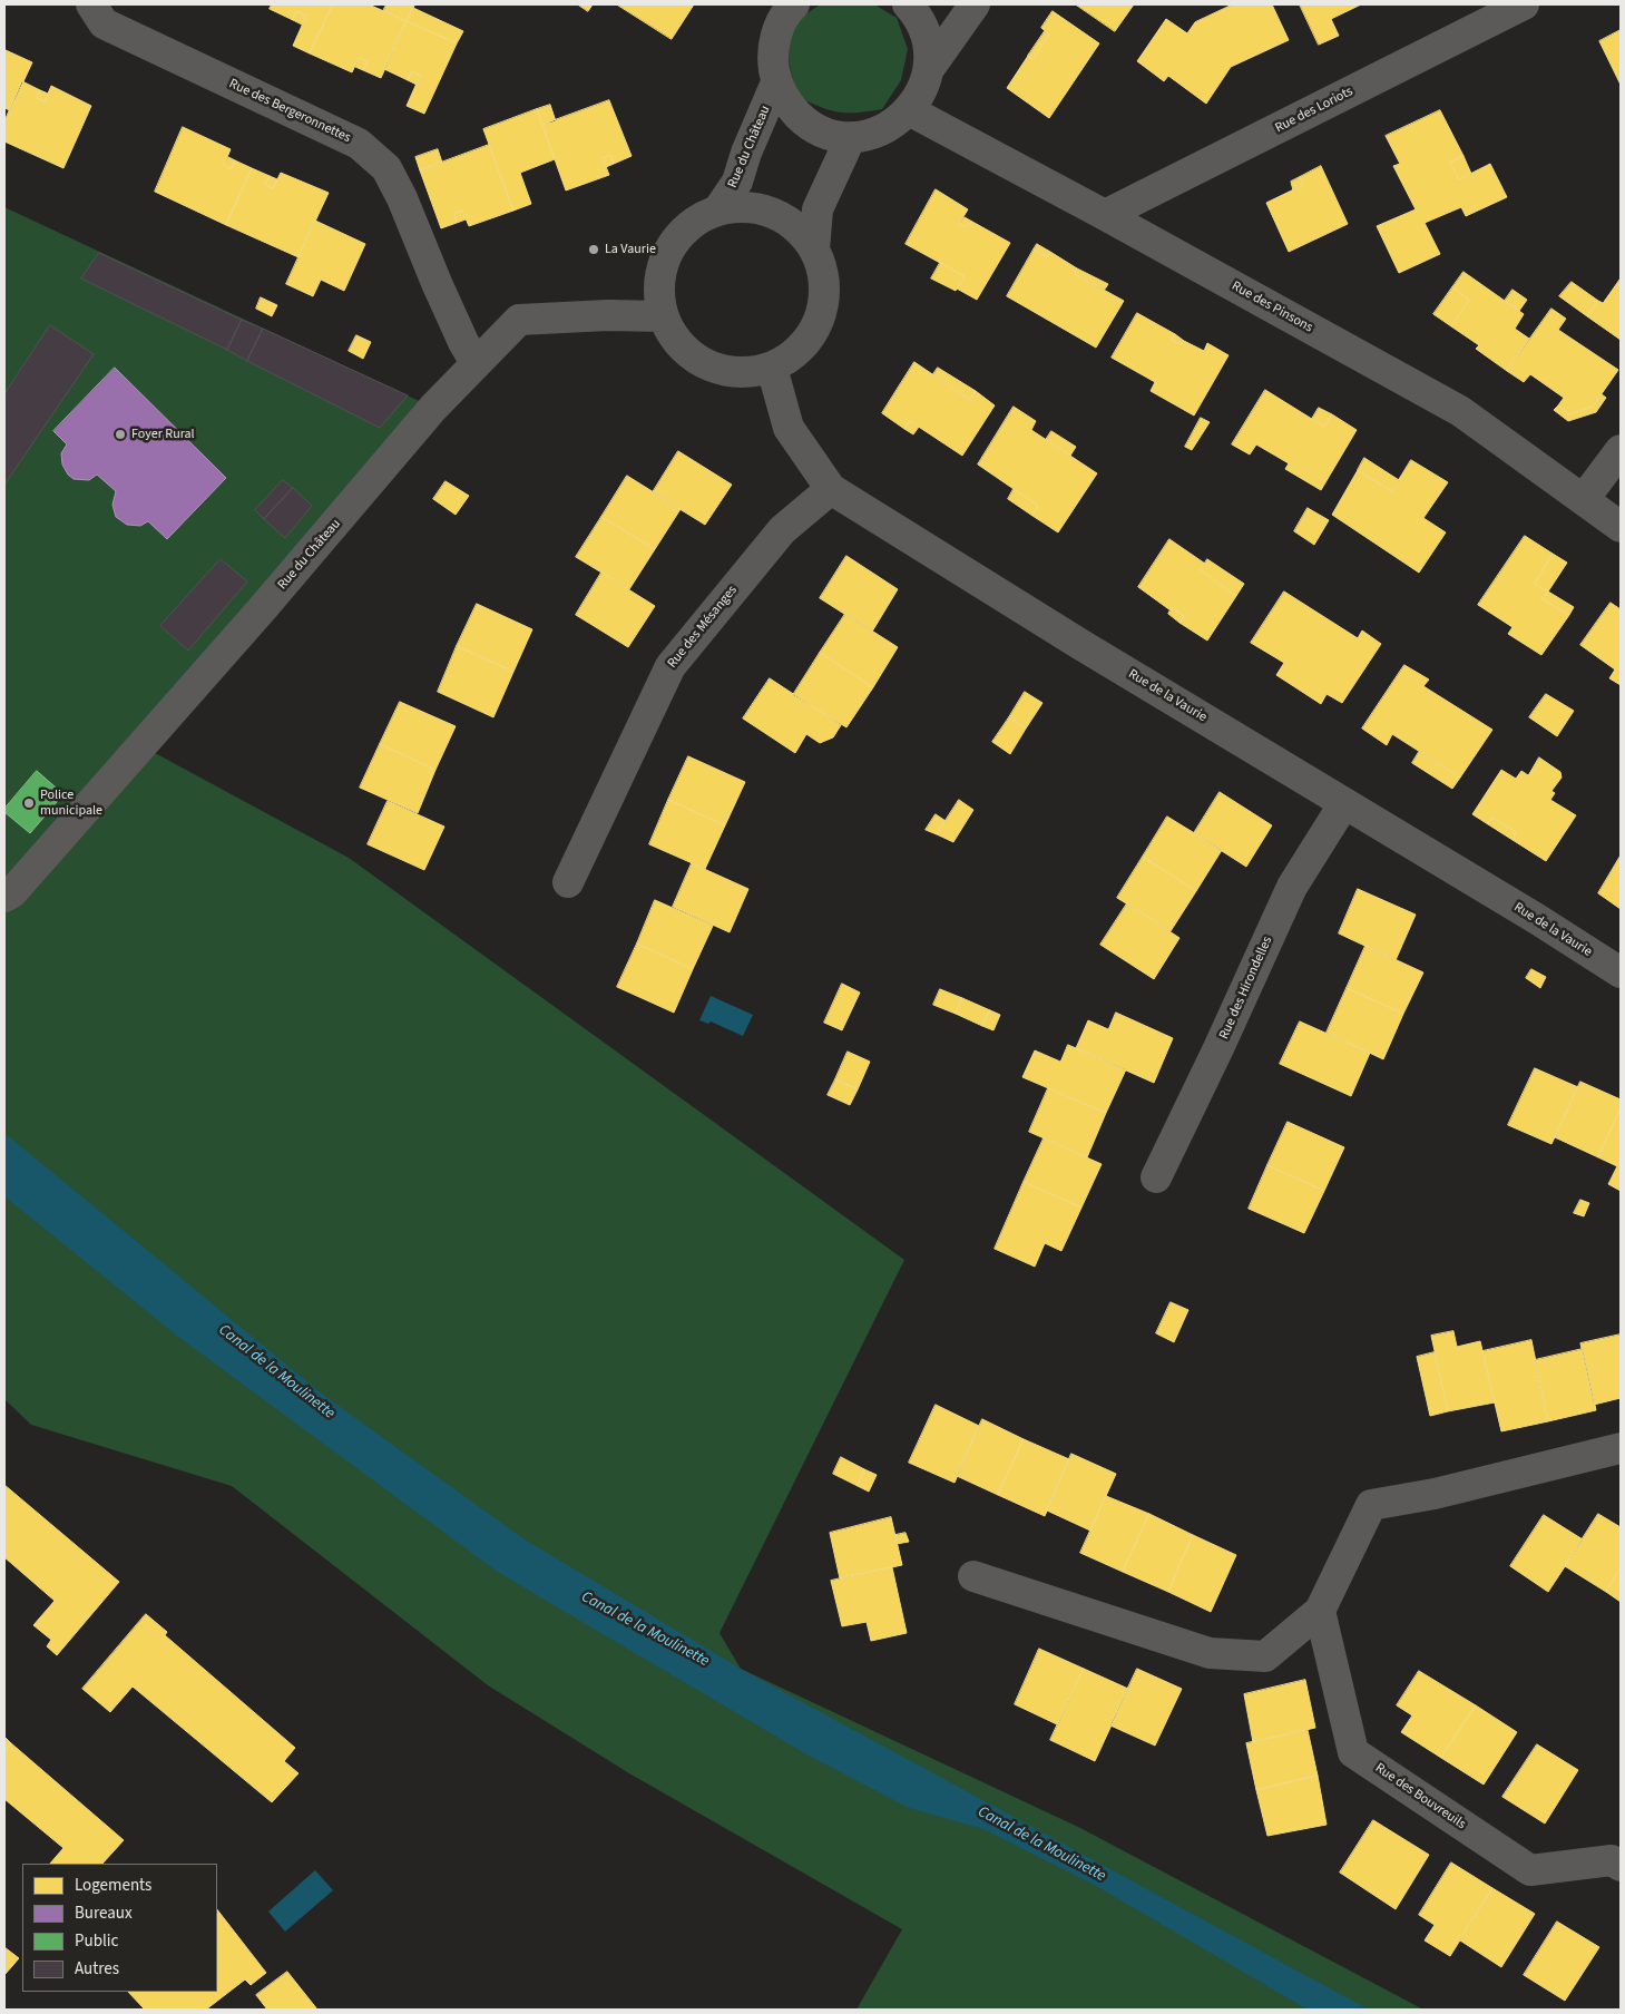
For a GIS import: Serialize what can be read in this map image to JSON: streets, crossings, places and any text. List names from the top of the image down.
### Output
{
  "streets": {
    "street": [
      "Rue des Loriots",
      "Rue des Bergeronnettes",
      "Rue du Château",
      "Rue des Pinsons",
      "Rue des Mésanges",
      "Rue de la Vaurie",
      "Rue des Hirondelles",
      "Rue des Bouvreuils"
    ]
  },
  "crossings": [
    ["Rue des Loriots", "Rue des Pinsons"],
    ["Rue des Bergeronnettes", "Rue du Château"],
    ["Rue du Château", "Rue de la Vaurie"],
    ["Rue des Mésanges", "Rue de la Vaurie"],
    ["Rue de la Vaurie", "Rue des Hirondelles"]
  ],
  "water": ["Canal de la Moulinette"],
  "places": ["La Vaurie", "Foyer Rural", "Police municipale"],
  "legend": [
    "Logements",
    "Bureaux",
    "Public",
    "Autres"
  ]
}
